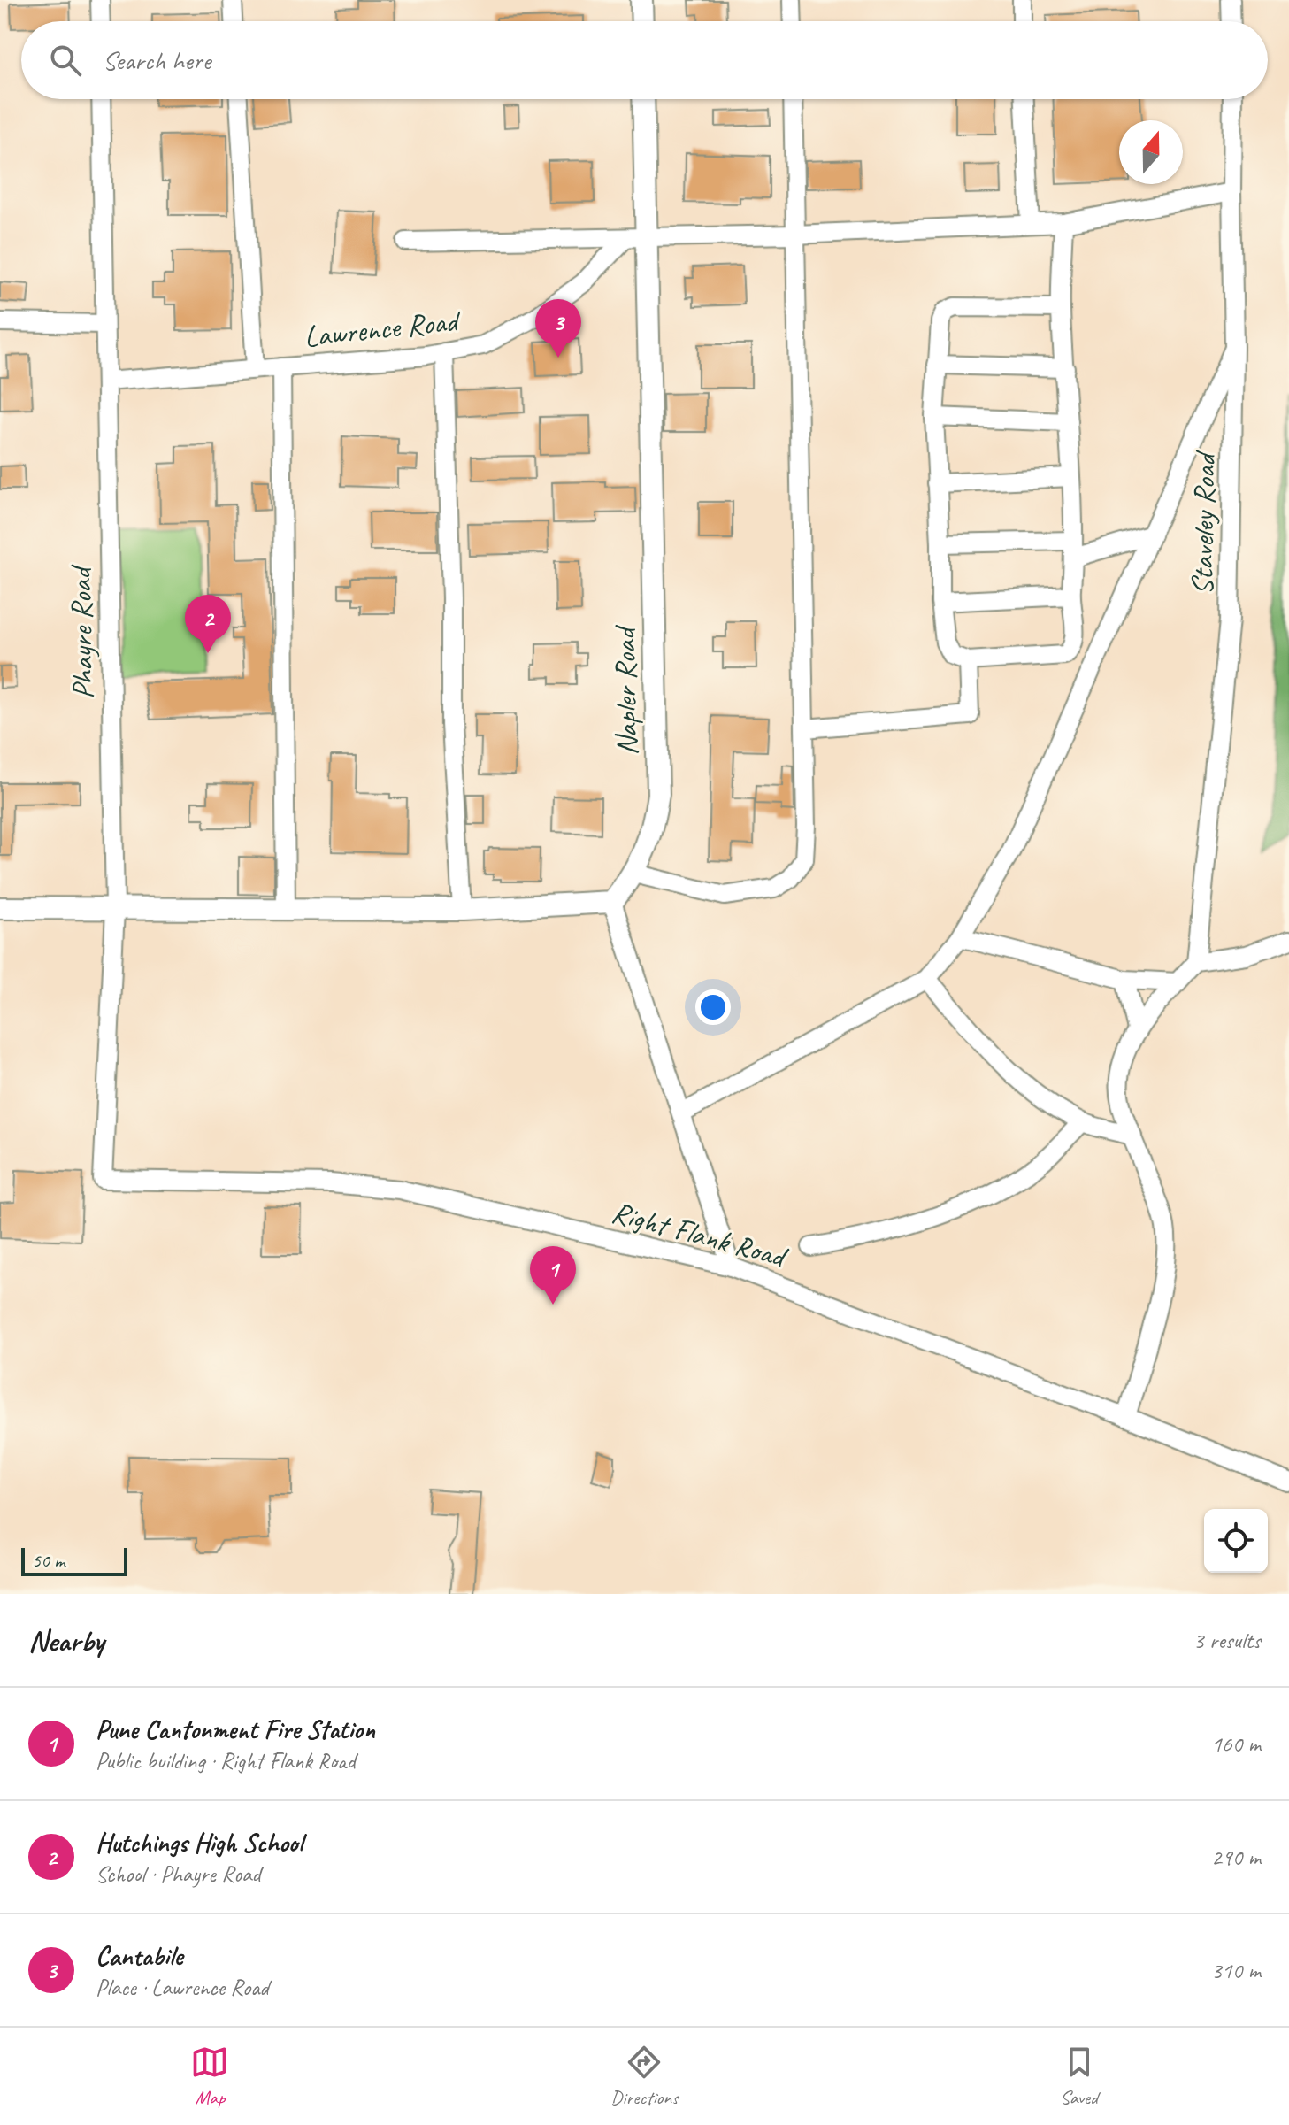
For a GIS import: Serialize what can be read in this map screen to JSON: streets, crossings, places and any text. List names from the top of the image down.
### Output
{
  "streets": {
    "street": [
      "Lawrence Road",
      "Staveley Road",
      "Phayre Road",
      "Napler Road",
      "Right Flank Road"
    ]
  },
  "crossings": [
    ["Lawrence Road", "Phayre Road"],
    ["Lawrence Road", "Napler Road"],
    ["Phayre Road", "Right Flank Road"]
  ],
  "scale_bar": "50 m",
  "north": "top",
  "page": {
    "search": "Search here",
    "pins": ["3", "2", "1"],
    "scale": "50 m",
    "heading": ["Nearby", "3 results"],
    "list": [
      {
        "mark": "1",
        "name": "Pune Cantonment Fire Station",
        "note": "Public building · Right Flank Road",
        "value": "160 m"
      },
      {
        "mark": "2",
        "name": "Hutchings High School",
        "note": "School · Phayre Road",
        "value": "290 m"
      },
      {
        "mark": "3",
        "name": "Cantabile",
        "note": "Place · Lawrence Road",
        "value": "310 m"
      }
    ],
    "nav": ["Map", "Directions", "Saved"]
  }
}
